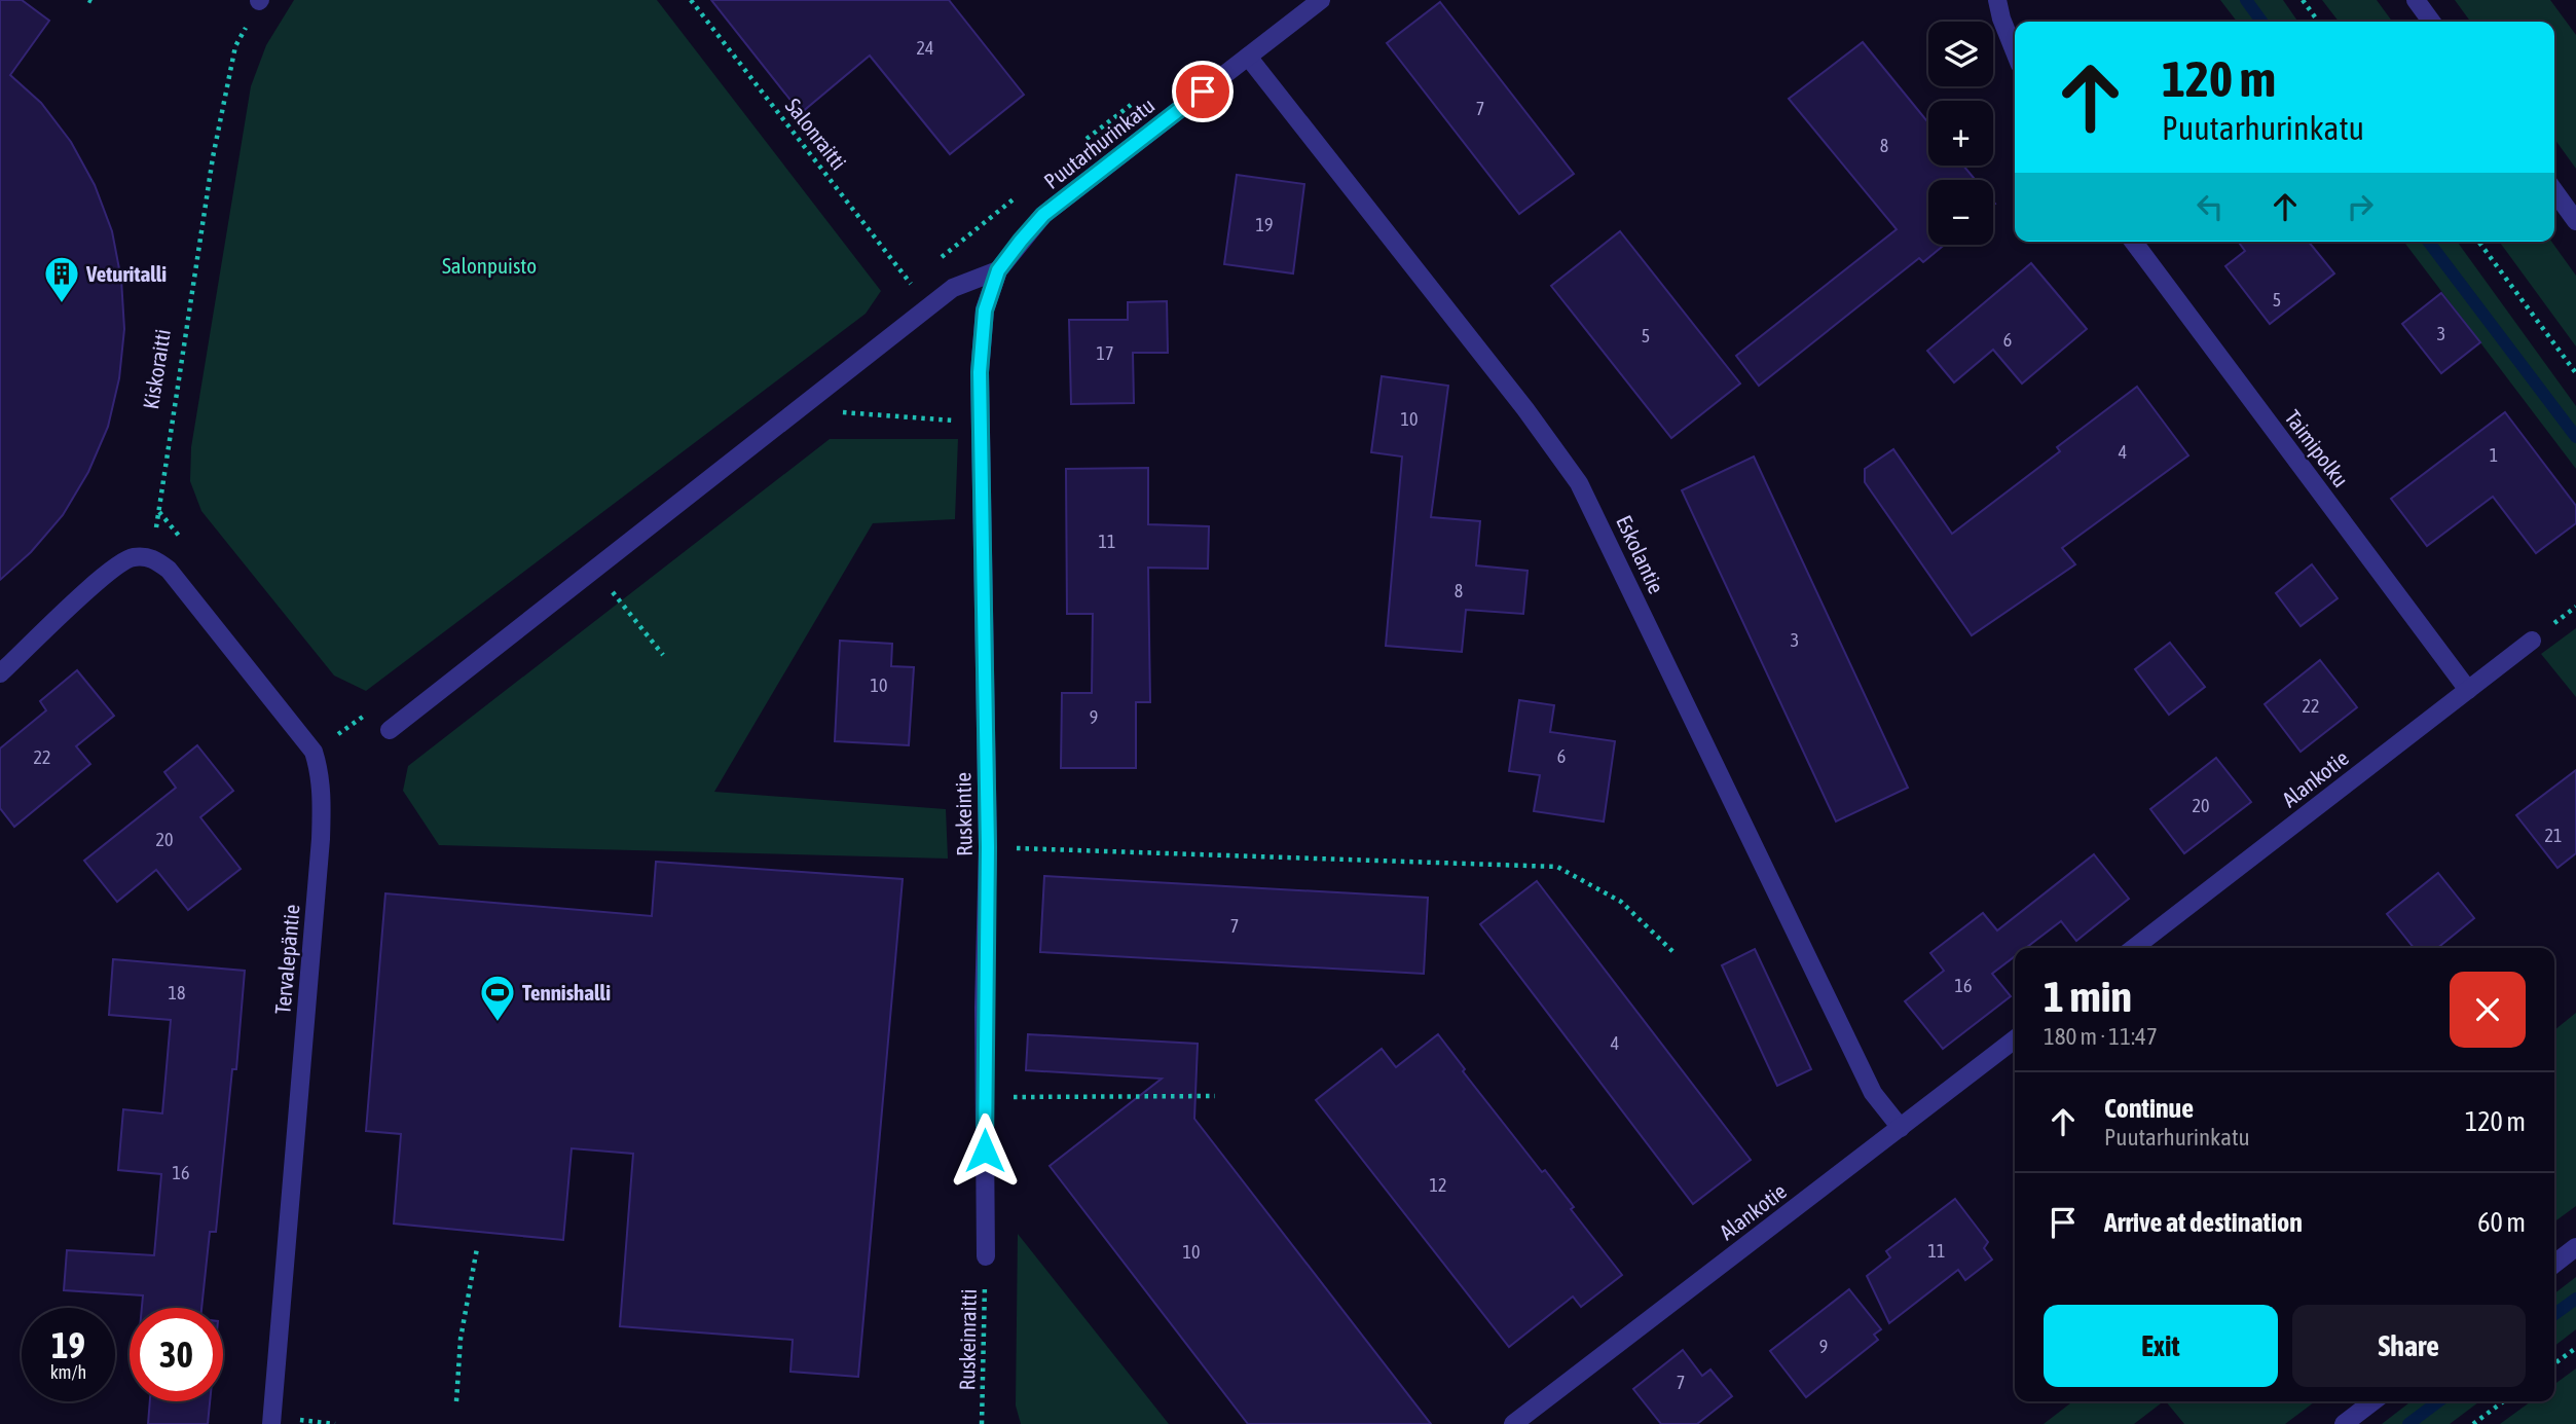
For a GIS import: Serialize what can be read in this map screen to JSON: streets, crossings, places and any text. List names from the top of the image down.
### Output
{
  "streets": {
    "street": [
      "Puutarhurinkatu",
      "Taimipolku",
      "Eskolantie",
      "Alankotie",
      "Ruskeintie",
      "Tervalepäntie"
    ],
    "path": ["Salonraitti", "Kiskoraitti", "Ruskeinraitti"]
  },
  "crossings": [
    ["Puutarhurinkatu", "Eskolantie"],
    ["Puutarhurinkatu", "Ruskeintie"],
    ["Kiskoraitti", "Tervalepäntie"],
    ["Taimipolku", "Alankotie"],
    ["Eskolantie", "Alankotie"],
    ["Ruskeintie", "Ruskeinraitti"]
  ],
  "parks": ["Salonpuisto"],
  "places": {
    "building": ["Veturitalli"],
    "sports": ["Tennishalli"]
  },
  "house_numbers": [
    "24",
    "7",
    "8",
    "19",
    "5",
    "3",
    "5",
    "6",
    "17",
    "10",
    "4",
    "1",
    "11",
    "8",
    "3",
    "10",
    "22",
    "9",
    "6",
    "22",
    "20",
    "21",
    "20",
    "7",
    "16",
    "18",
    "4",
    "16",
    "12",
    "11",
    "10",
    "9",
    "7"
  ],
  "page": {
    "map_buttons": ["+", "−"],
    "turn": ["120 m", "Puutarhurinkatu"],
    "heading": ["1 min", "180 m · 11:47"],
    "list": [
      {
        "name": "Continue",
        "note": "Puutarhurinkatu",
        "value": "120 m"
      },
      {
        "name": "Arrive at destination",
        "value": "60 m"
      }
    ],
    "buttons": ["Exit", "Share"],
    "speed": "19 km/h",
    "limit": "30"
  }
}
